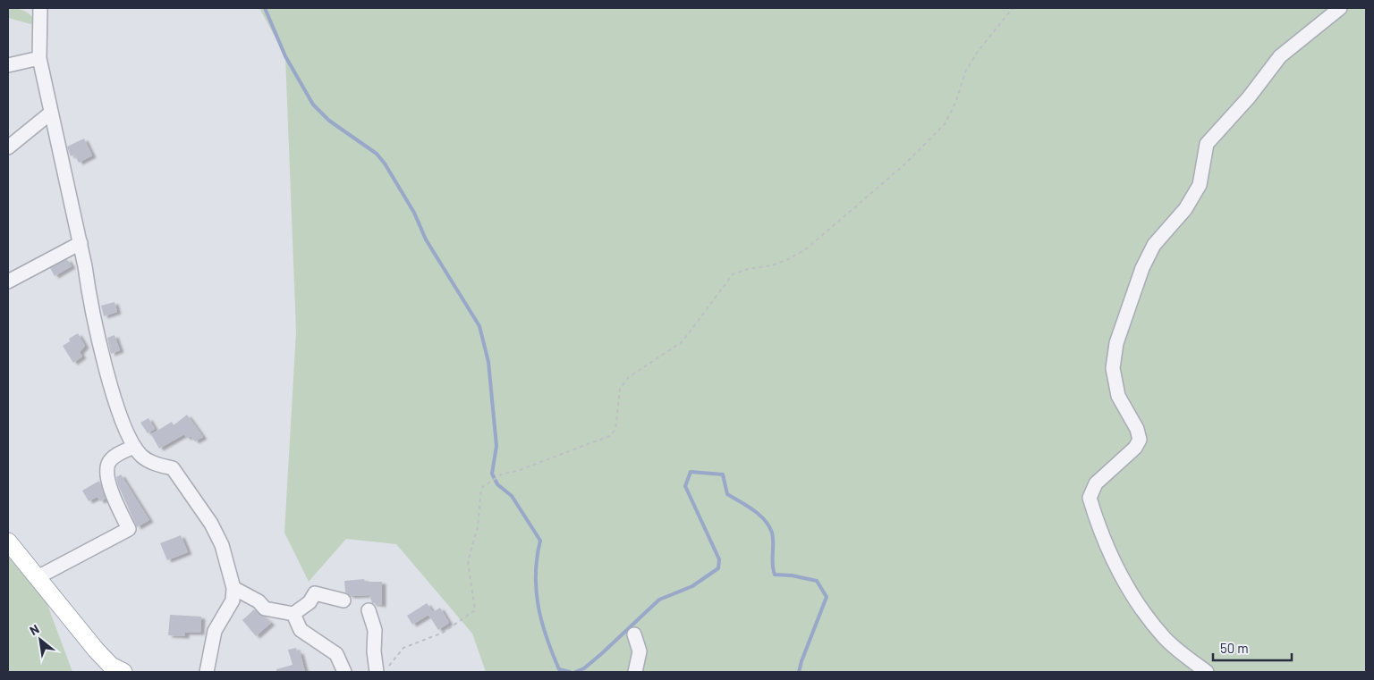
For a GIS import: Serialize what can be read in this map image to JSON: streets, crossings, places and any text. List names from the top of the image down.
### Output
{
  "scale_bar": "50 m",
  "north": "top left"
}
